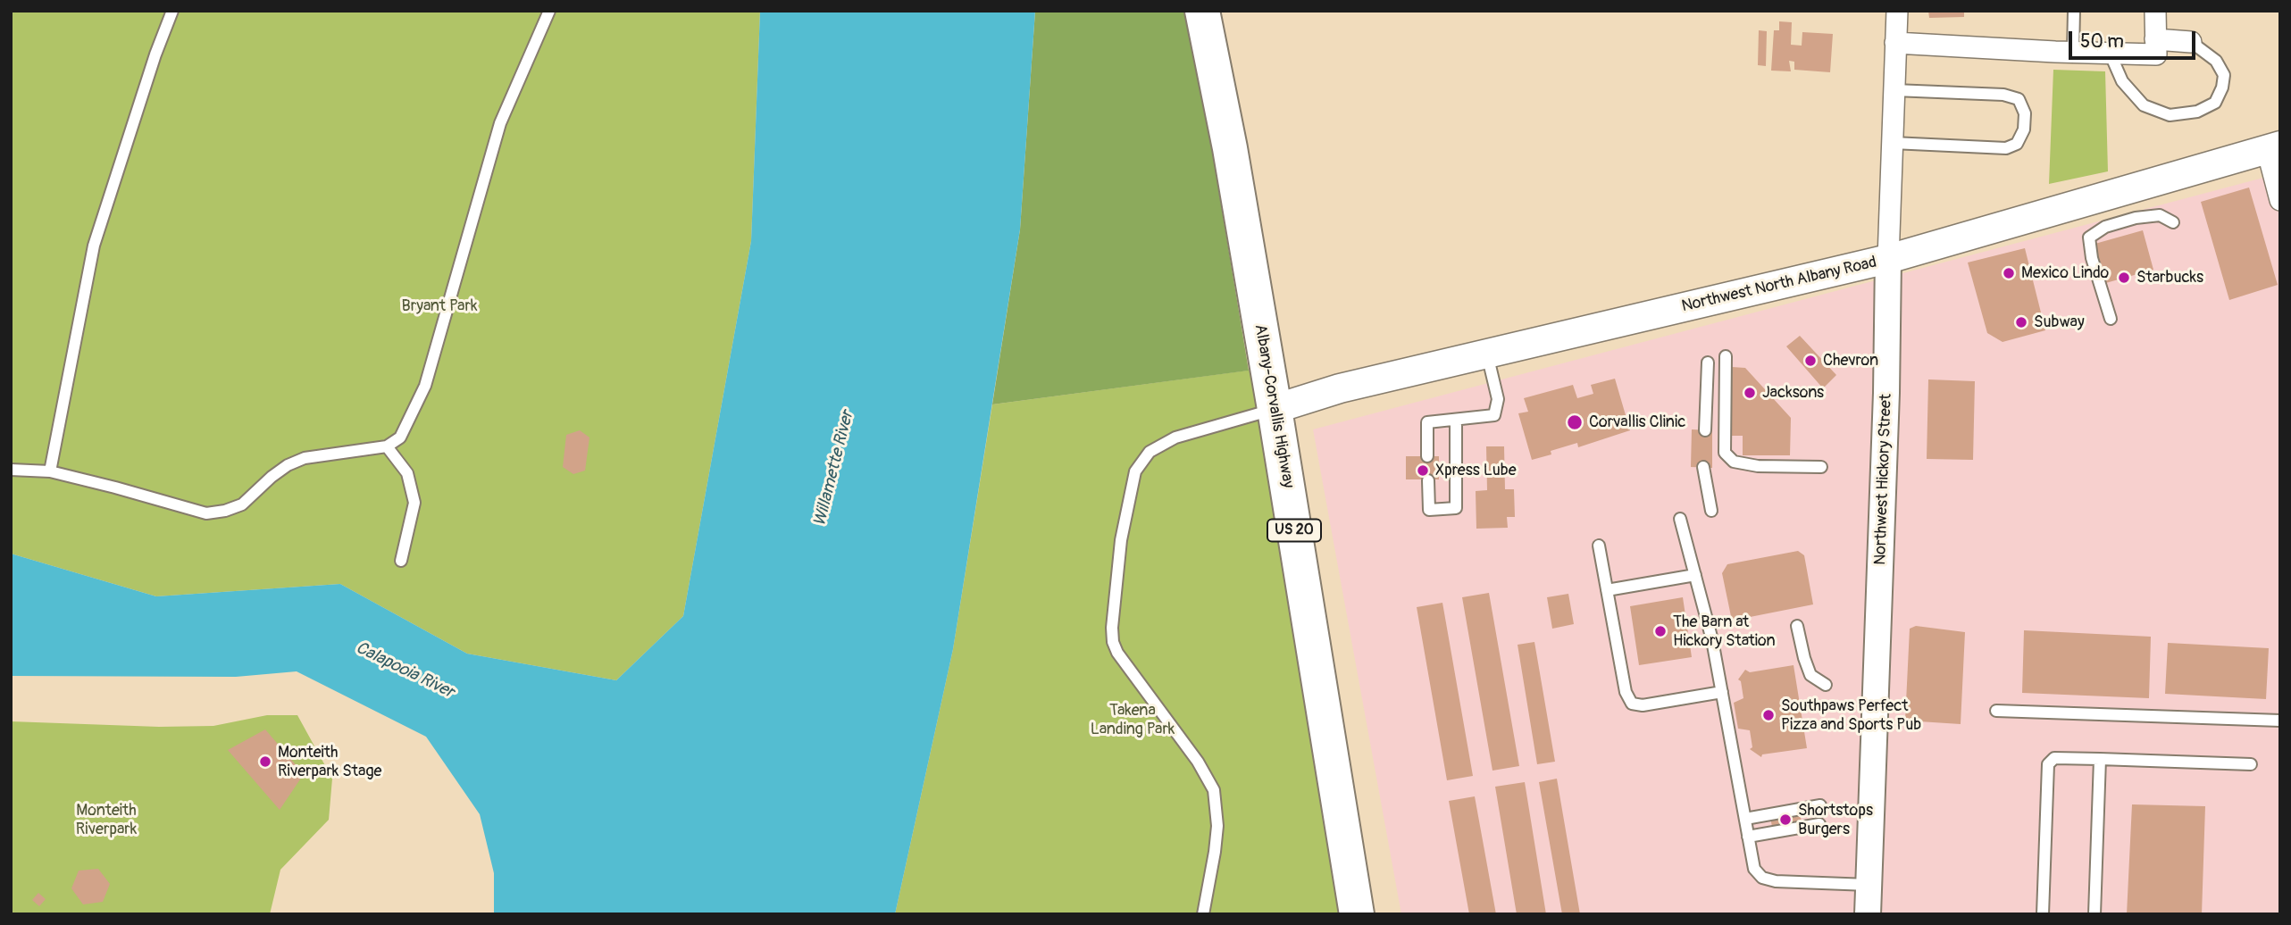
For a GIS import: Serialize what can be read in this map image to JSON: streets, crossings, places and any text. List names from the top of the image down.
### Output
{
  "streets": {
    "highway": ["Albany-Corvallis Highway", "US 20"],
    "main road": ["Northwest North Albany Road"],
    "street": ["Northwest Hickory Street"]
  },
  "crossings": [
    ["Northwest North Albany Road", "Albany-Corvallis Highway"],
    ["Northwest North Albany Road", "Northwest Hickory Street"]
  ],
  "water": ["Willamette River", "Calapooia River"],
  "parks": ["Bryant Park", "Takena Landing Park", "Monteith Riverpark"],
  "places": [
    "Mexico Lindo",
    "Starbucks",
    "Subway",
    "Chevron",
    "Jacksons",
    "Corvallis Clinic",
    "Xpress Lube",
    "The Barn at Hickory Station",
    "Southpaws Perfect Pizza and Sports Pub",
    "Monteith Riverpark Stage",
    "Shortstops Burgers"
  ],
  "scale_bar": "50 m"
}
